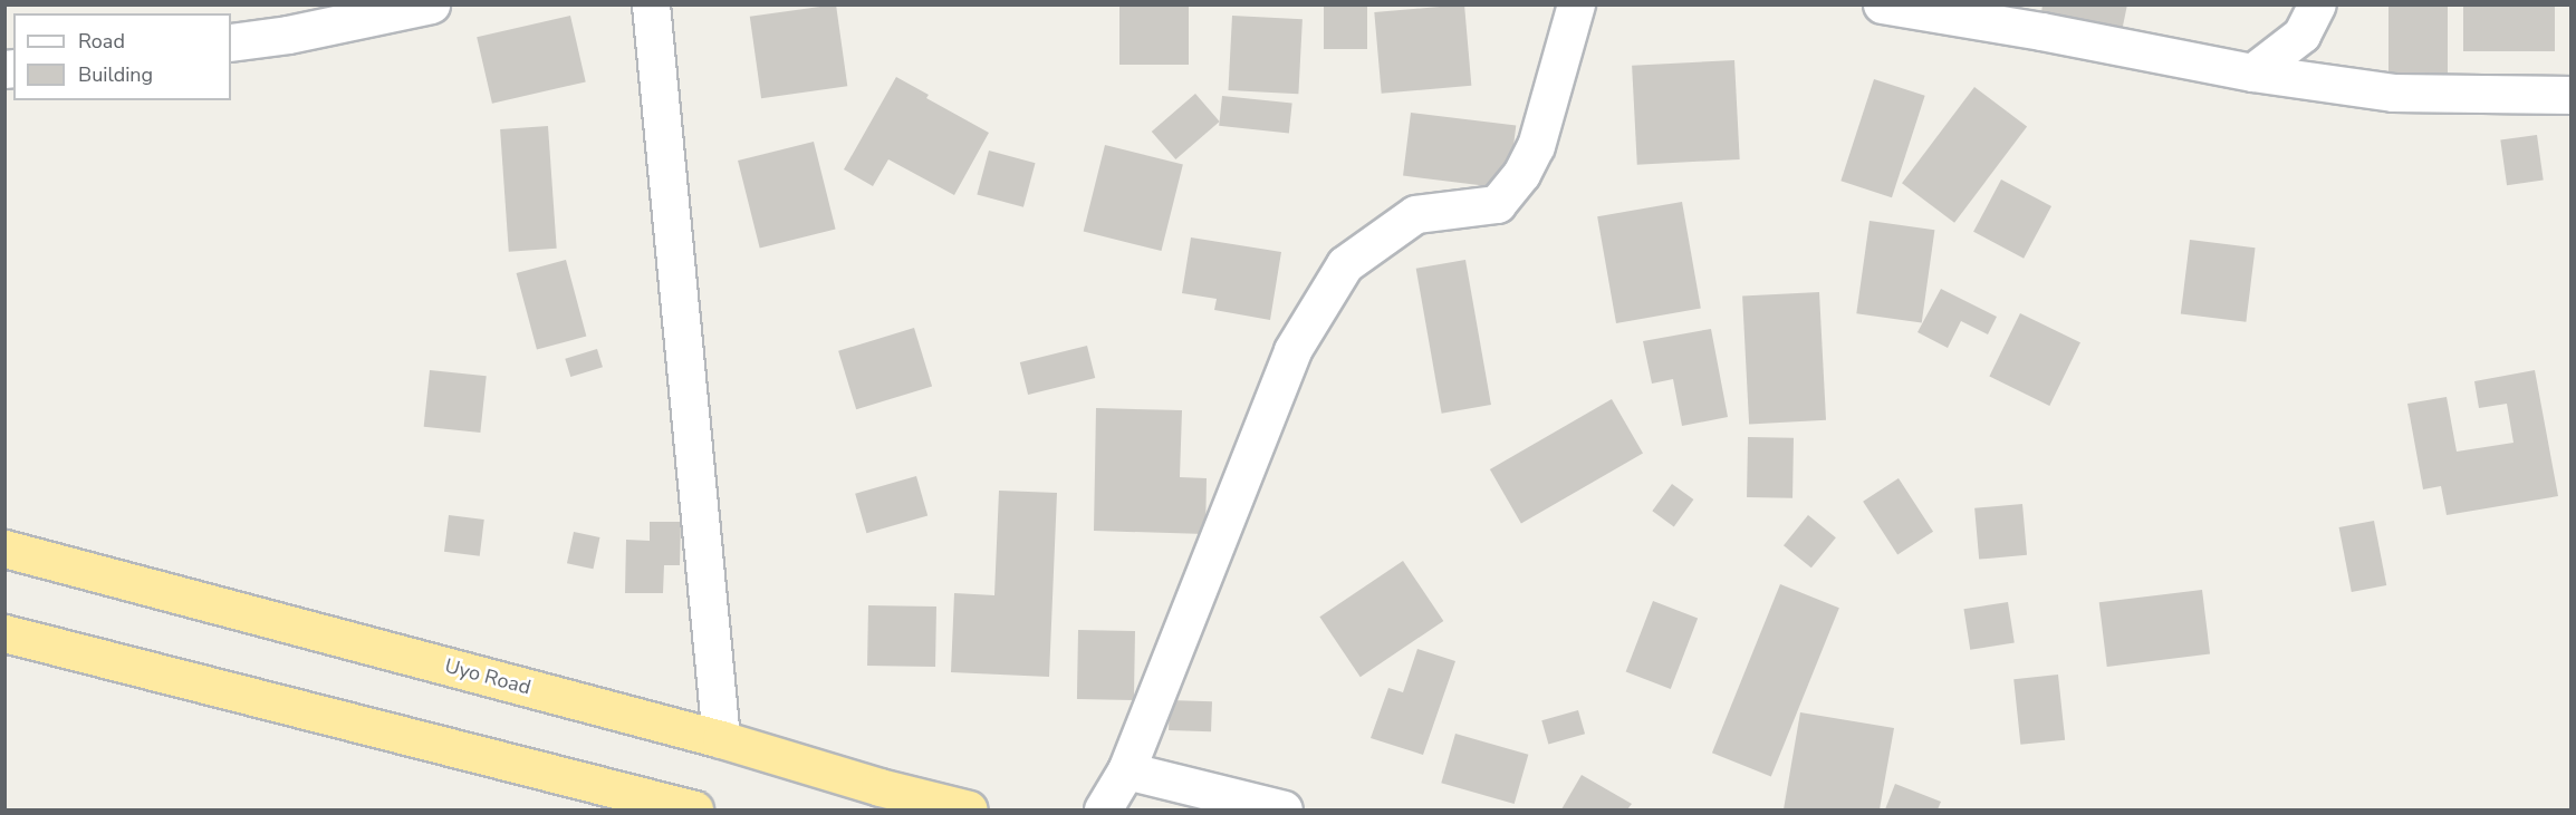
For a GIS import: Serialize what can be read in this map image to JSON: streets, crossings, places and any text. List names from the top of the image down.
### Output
{
  "streets": {
    "highway": ["Uyo Road"]
  },
  "legend": ["Road", "Building"]
}
